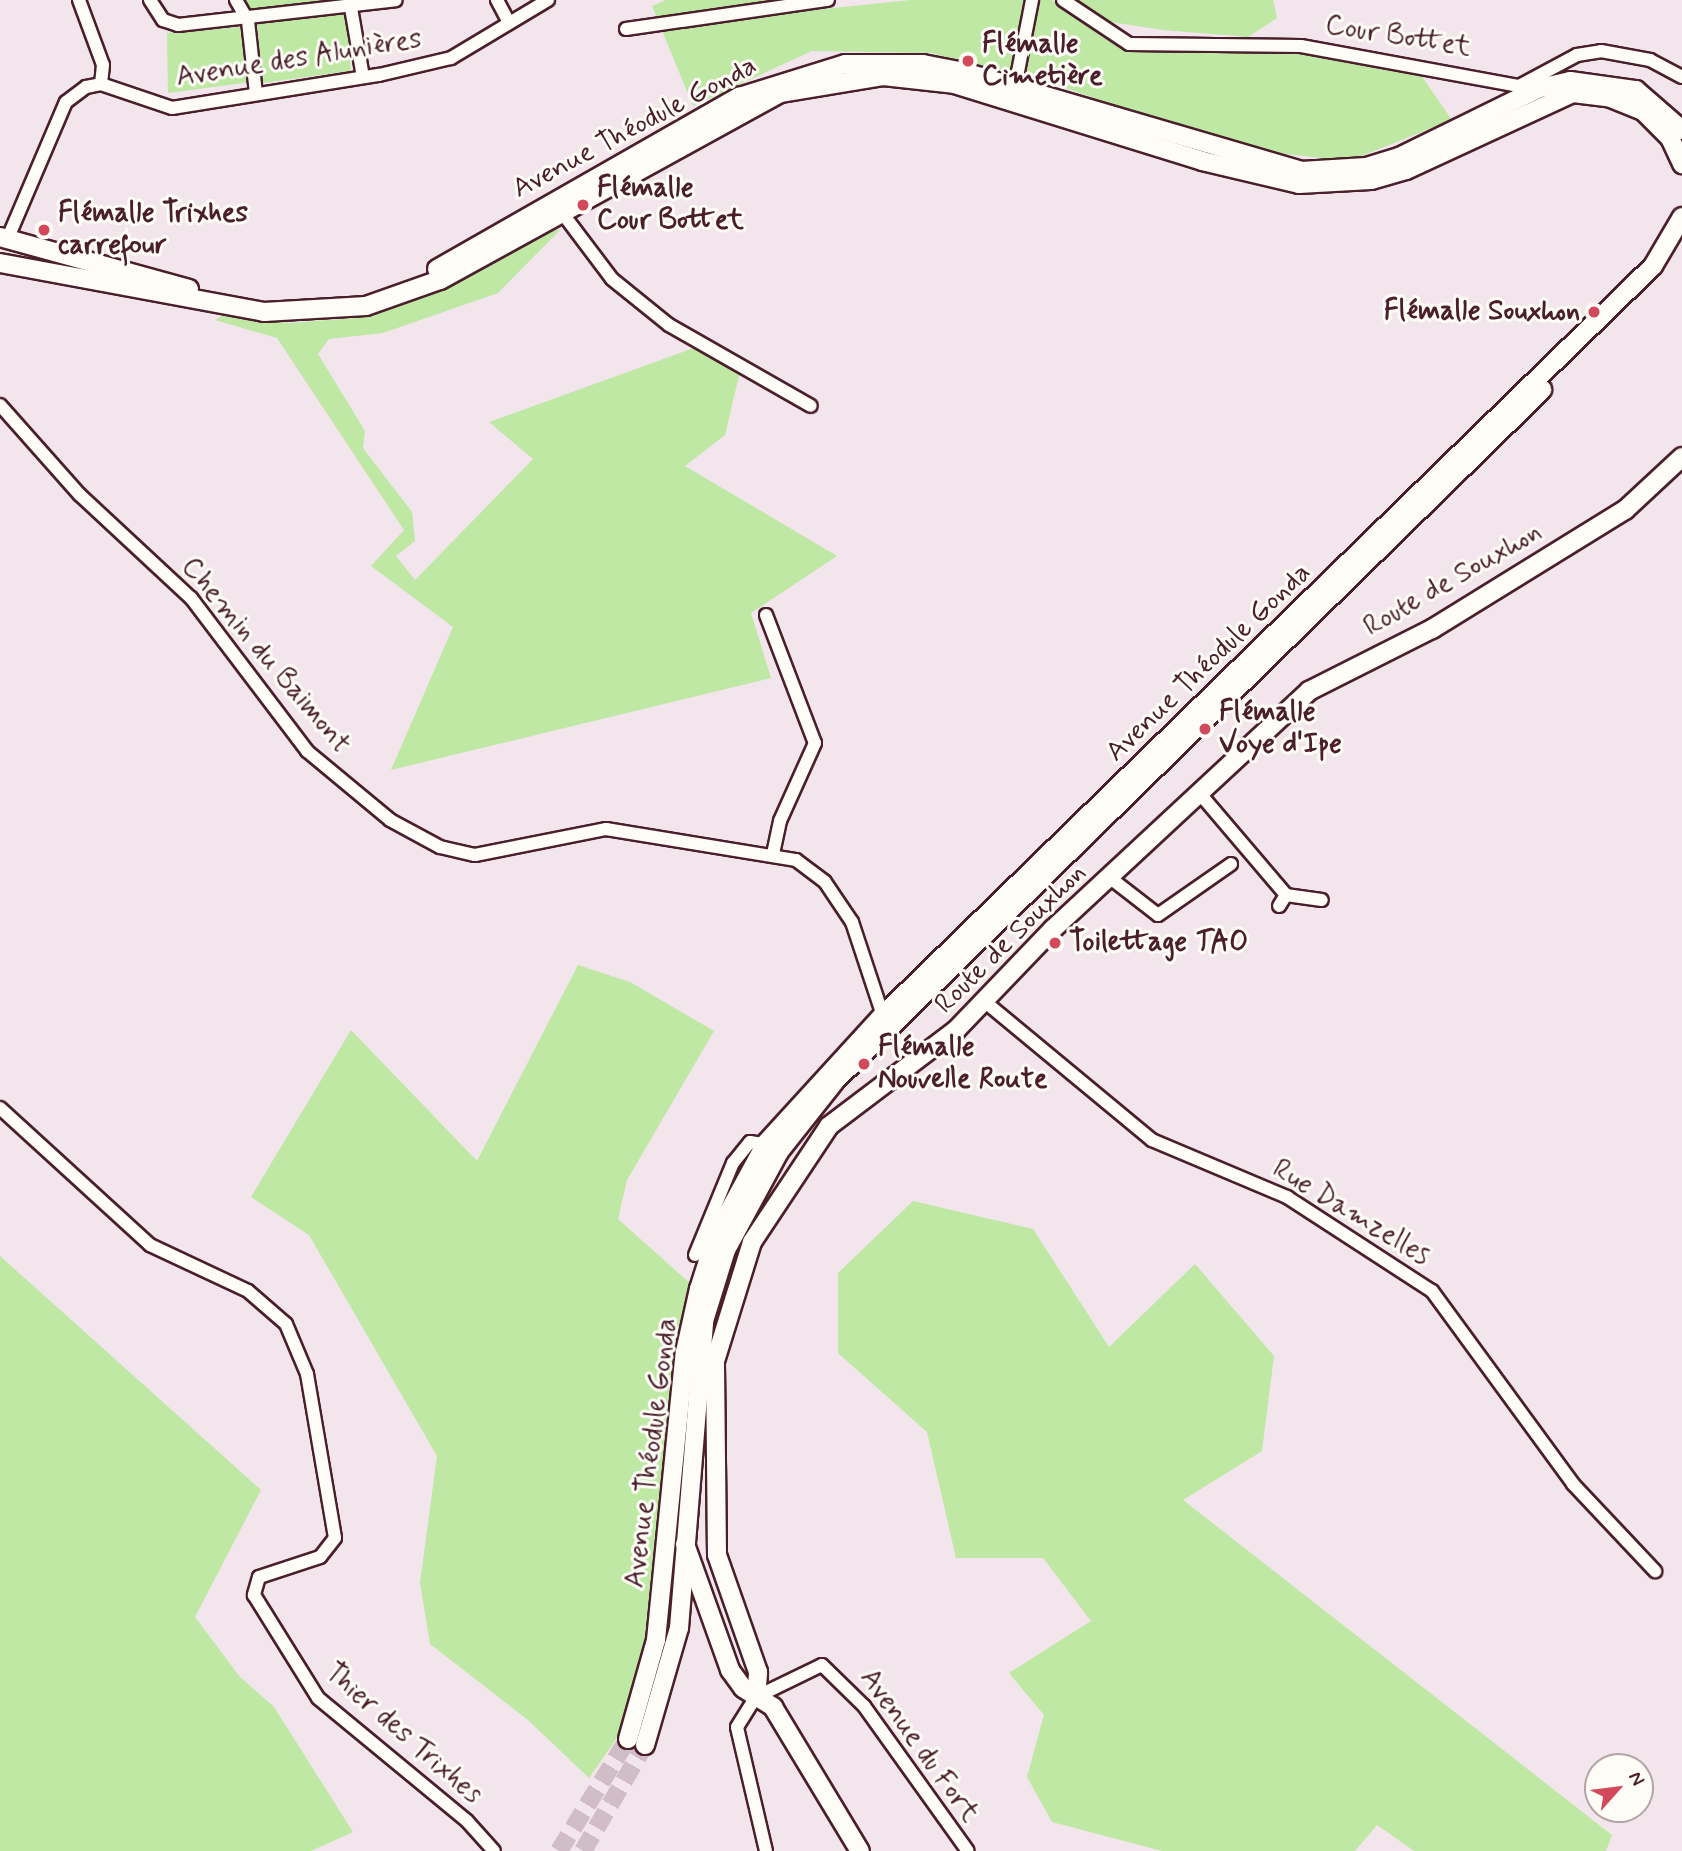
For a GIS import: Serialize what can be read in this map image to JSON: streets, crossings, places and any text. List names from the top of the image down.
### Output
{
  "streets": {
    "main road": ["Avenue Théodule Gonda", "Route de Souxhon"],
    "street": [
      "Cour Bottet",
      "Avenue des Alunières",
      "Chemin du Baimont",
      "Rue Damzelles",
      "Thier des Trixhes",
      "Avenue du Fort"
    ]
  },
  "crossings": [
    ["Avenue Théodule Gonda", "Chemin du Baimont"],
    ["Route de Souxhon", "Rue Damzelles"],
    ["Route de Souxhon", "Avenue du Fort"]
  ],
  "places": [
    "Flémalle Cimetière",
    "Flémalle Cour Bottet",
    "Flémalle Trixhes carrefour",
    "Flémalle Souxhon",
    "Flémalle Voye d'Ipe",
    "Toilettage TAO",
    "Flémalle Nouvelle Route"
  ],
  "north": "top right"
}
